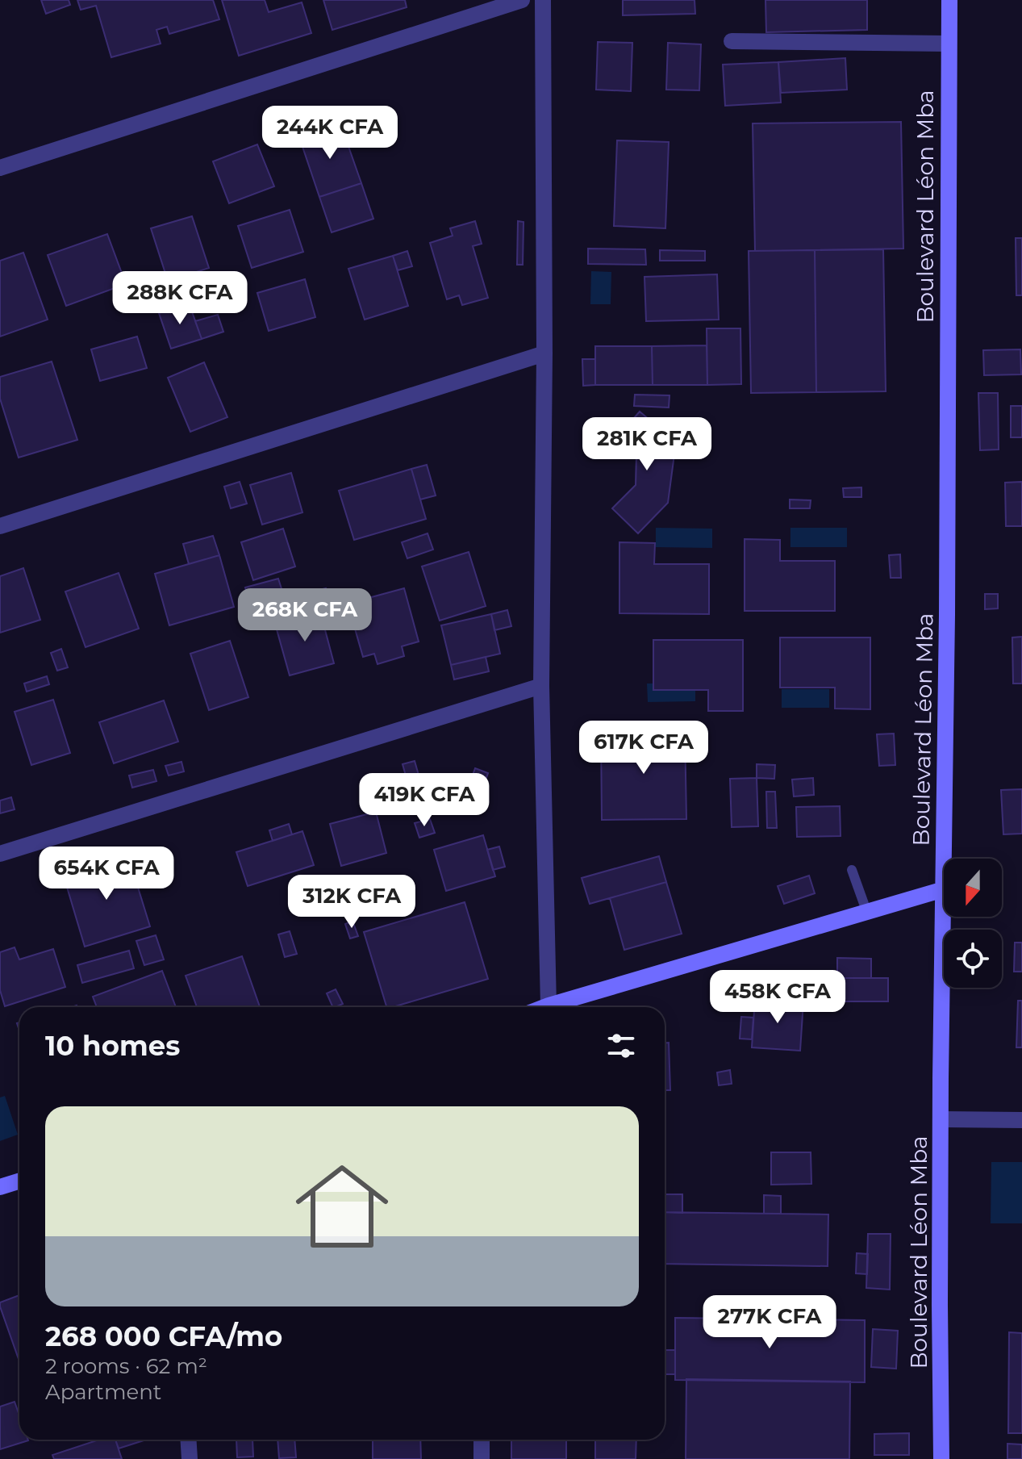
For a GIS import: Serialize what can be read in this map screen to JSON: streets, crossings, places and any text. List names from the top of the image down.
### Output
{
  "streets": {
    "street": ["Boulevard Léon Mba"]
  },
  "north": "bottom",
  "page": {
    "price": [
      "244K CFA",
      "288K CFA",
      "281K CFA",
      "268K CFA",
      "617K CFA",
      "419K CFA",
      "654K CFA",
      "312K CFA",
      "458K CFA",
      "277K CFA"
    ],
    "heading": "10 homes",
    "list": [
      {
        "name": "268 000 CFA/mo",
        "note": "2 rooms · 62 m² · Apartment"
      }
    ]
  }
}
